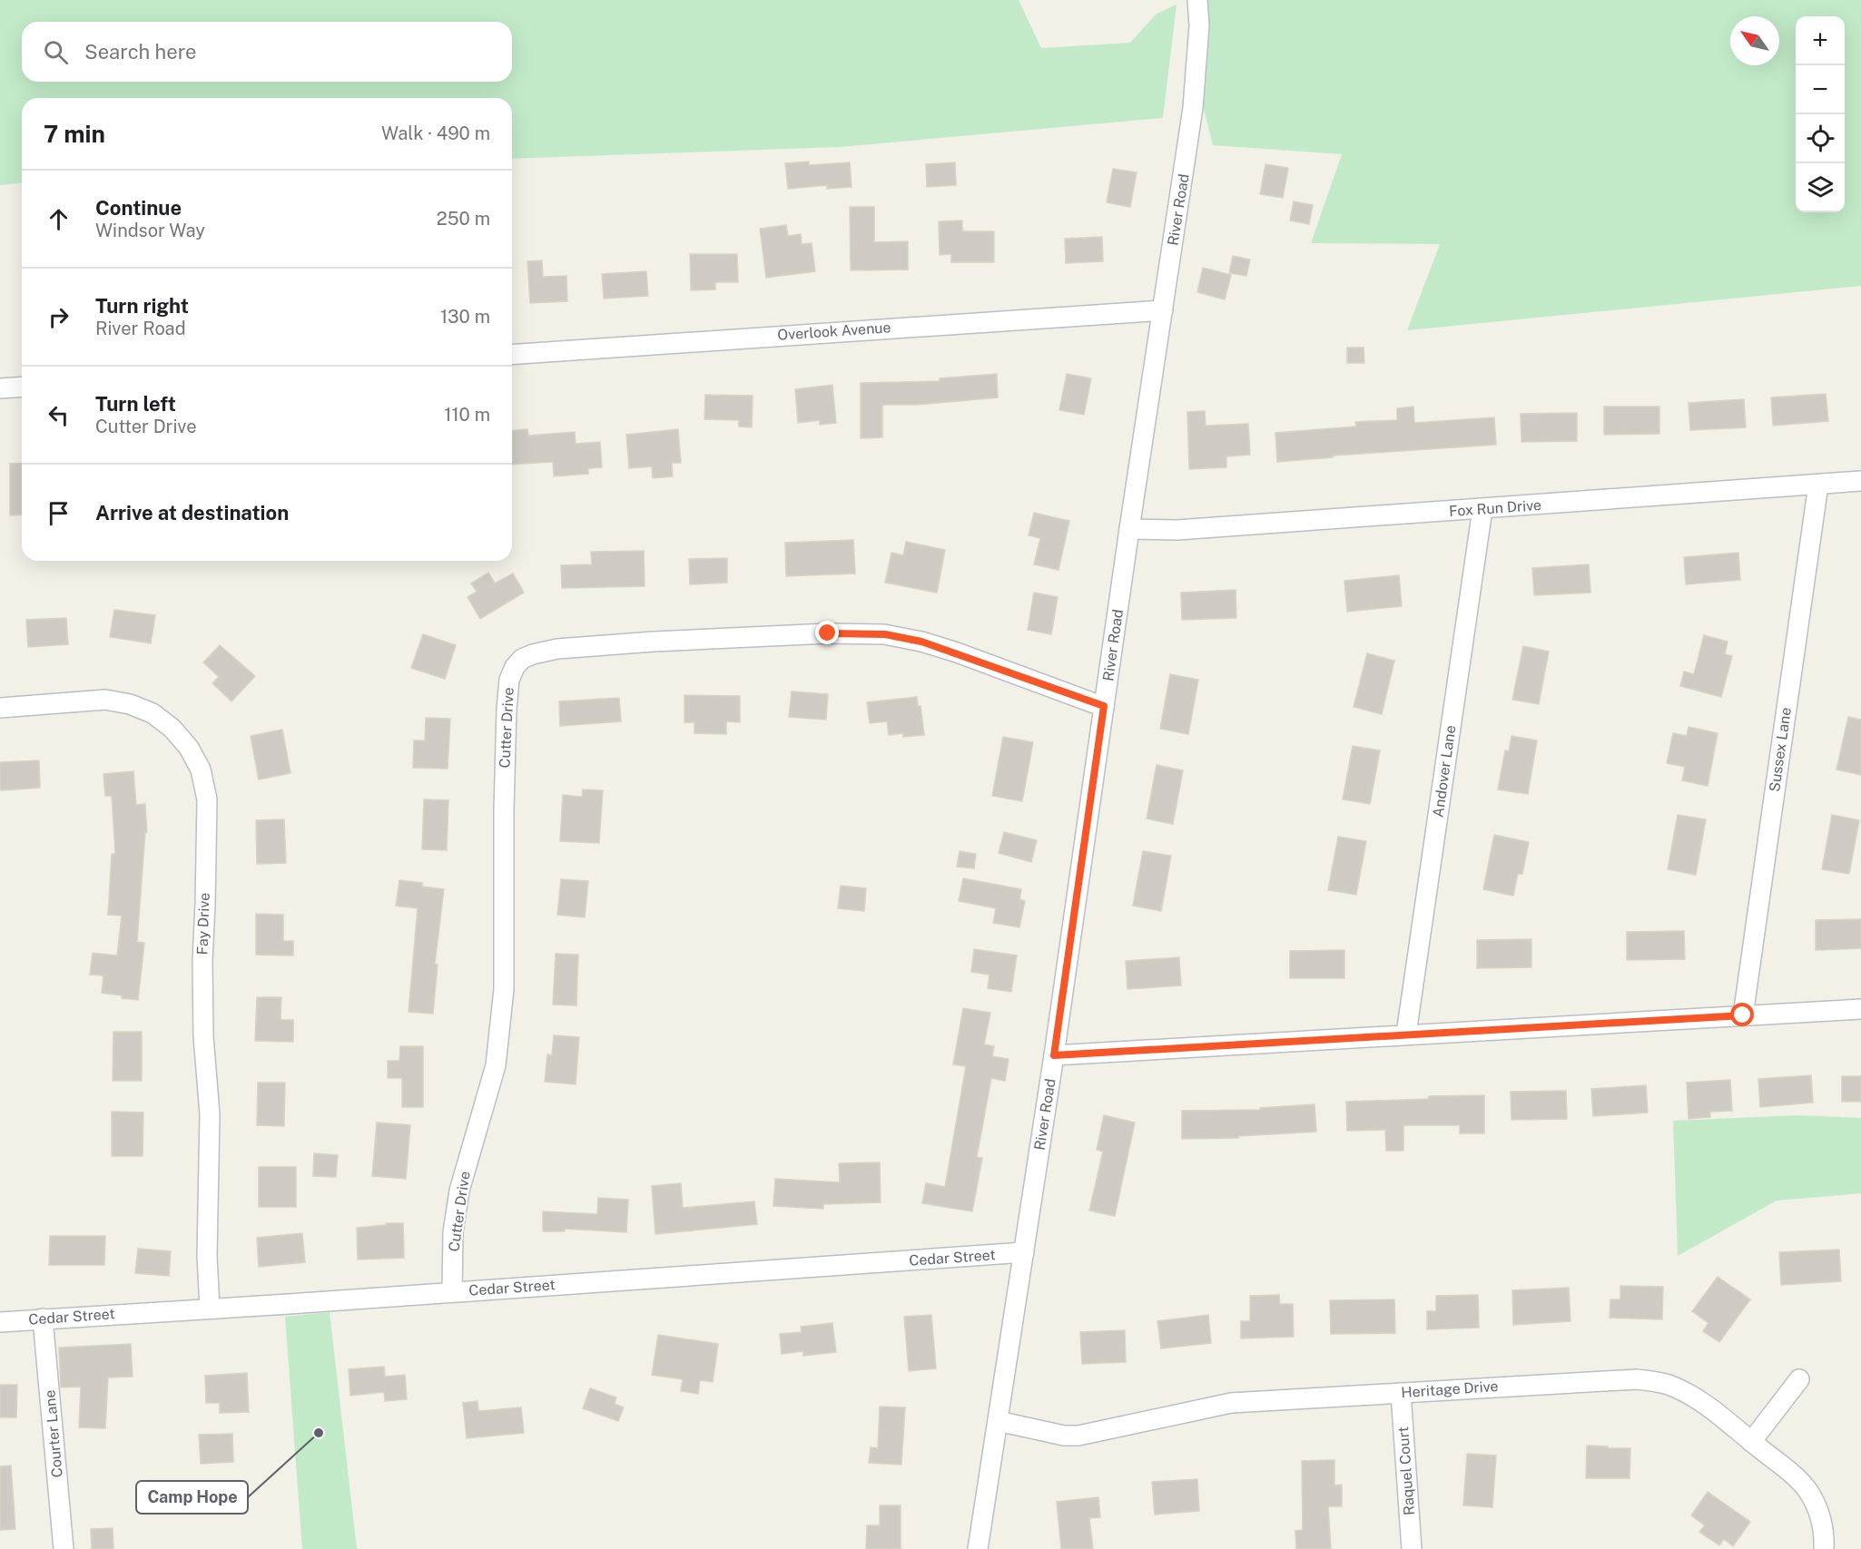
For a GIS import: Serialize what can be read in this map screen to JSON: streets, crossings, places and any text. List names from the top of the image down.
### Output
{
  "streets": {
    "street": [
      "River Road",
      "Overlook Avenue",
      "Fox Run Drive",
      "Cutter Drive",
      "Sussex Lane",
      "Andover Lane",
      "Fay Drive",
      "Cedar Street",
      "Heritage Drive",
      "Courter Lane",
      "Raquel Court"
    ]
  },
  "crossings": [
    ["River Road", "Overlook Avenue"],
    ["River Road", "Fox Run Drive"],
    ["River Road", "Cutter Drive"],
    ["River Road", "Cedar Street"],
    ["River Road", "Heritage Drive"],
    ["Fox Run Drive", "Sussex Lane"],
    ["Fox Run Drive", "Andover Lane"],
    ["Cutter Drive", "Cedar Street"],
    ["Fay Drive", "Cedar Street"],
    ["Cedar Street", "Courter Lane"],
    ["Heritage Drive", "Raquel Court"]
  ],
  "places": ["Camp Hope"],
  "north": "top left",
  "page": {
    "map_buttons": ["+", "−"],
    "search": "Search here",
    "heading": ["7 min", "Walk · 490 m"],
    "list": [
      ["Continue", "Windsor Way", "250 m"],
      ["Turn right", "River Road", "130 m"],
      ["Turn left", "Cutter Drive", "110 m"],
      "Arrive at destination"
    ]
  }
}
